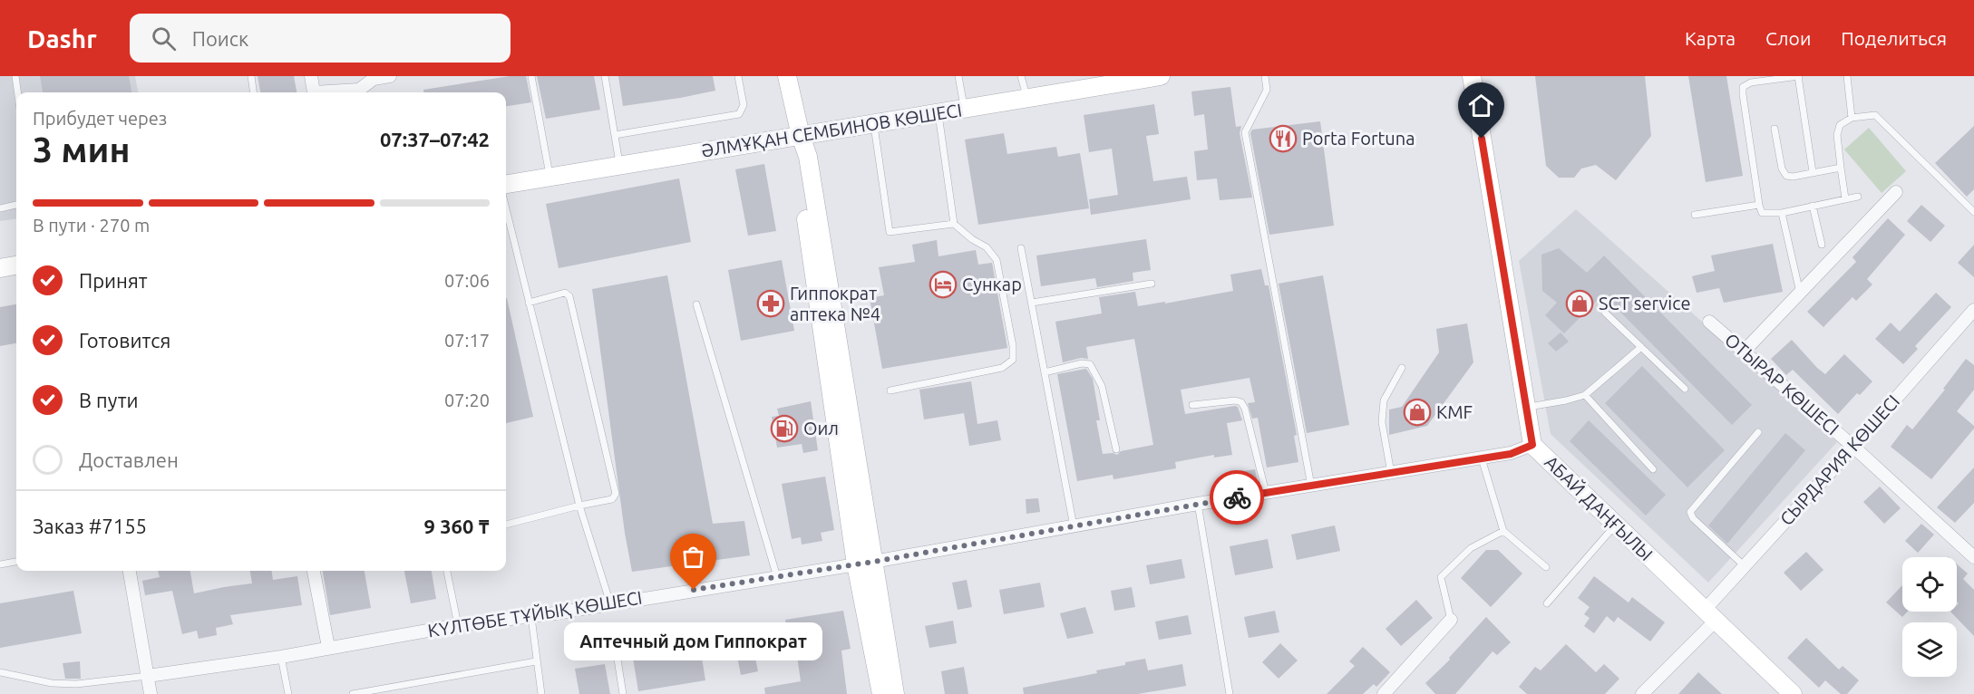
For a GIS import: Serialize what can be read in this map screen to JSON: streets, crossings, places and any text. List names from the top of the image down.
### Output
{
  "streets": {
    "street": [
      "ӘЛМҰҚАН СЕМБИНОВ КӨШЕСІ",
      "ОТЫРАР КӨШЕСІ",
      "СЫРДАРИЯ КӨШЕСІ",
      "АБАЙ ДАҢҒЫЛЫ",
      "КҮЛТӨБЕ ТҰЙЫҚ КӨШЕСІ"
    ]
  },
  "crossings": [
    ["ОТЫРАР КӨШЕСІ", "СЫРДАРИЯ КӨШЕСІ"],
    ["СЫРДАРИЯ КӨШЕСІ", "АБАЙ ДАҢҒЫЛЫ"],
    ["АБАЙ ДАҢҒЫЛЫ", "КҮЛТӨБЕ ТҰЙЫҚ КӨШЕСІ"]
  ],
  "places": {
    "restaurant": ["Porta Fortuna"],
    "hotel": ["Сункар"],
    "pharmacy": ["Гиппократ аптека №4"],
    "shop": ["SCT service", "KMF"],
    "fuel station": ["Оил"],
    "other": ["Аптечный дом Гиппократ"]
  },
  "page": {
    "header": "Dashr",
    "search": "Поиск",
    "nav": ["Карта", "Слои", "Поделиться"],
    "heading": ["3 мин", "Прибудет через", "07:37–07:42"],
    "panel": ["Заказ #7155", "9 360 ₸"],
    "bar": "В пути · 270 m",
    "list": [
      ["Принят", "07:06"],
      ["Готовится", "07:17"],
      ["В пути", "07:20"],
      "Доставлен"
    ],
    "bubble": "Аптечный дом Гиппократ"
  }
}
